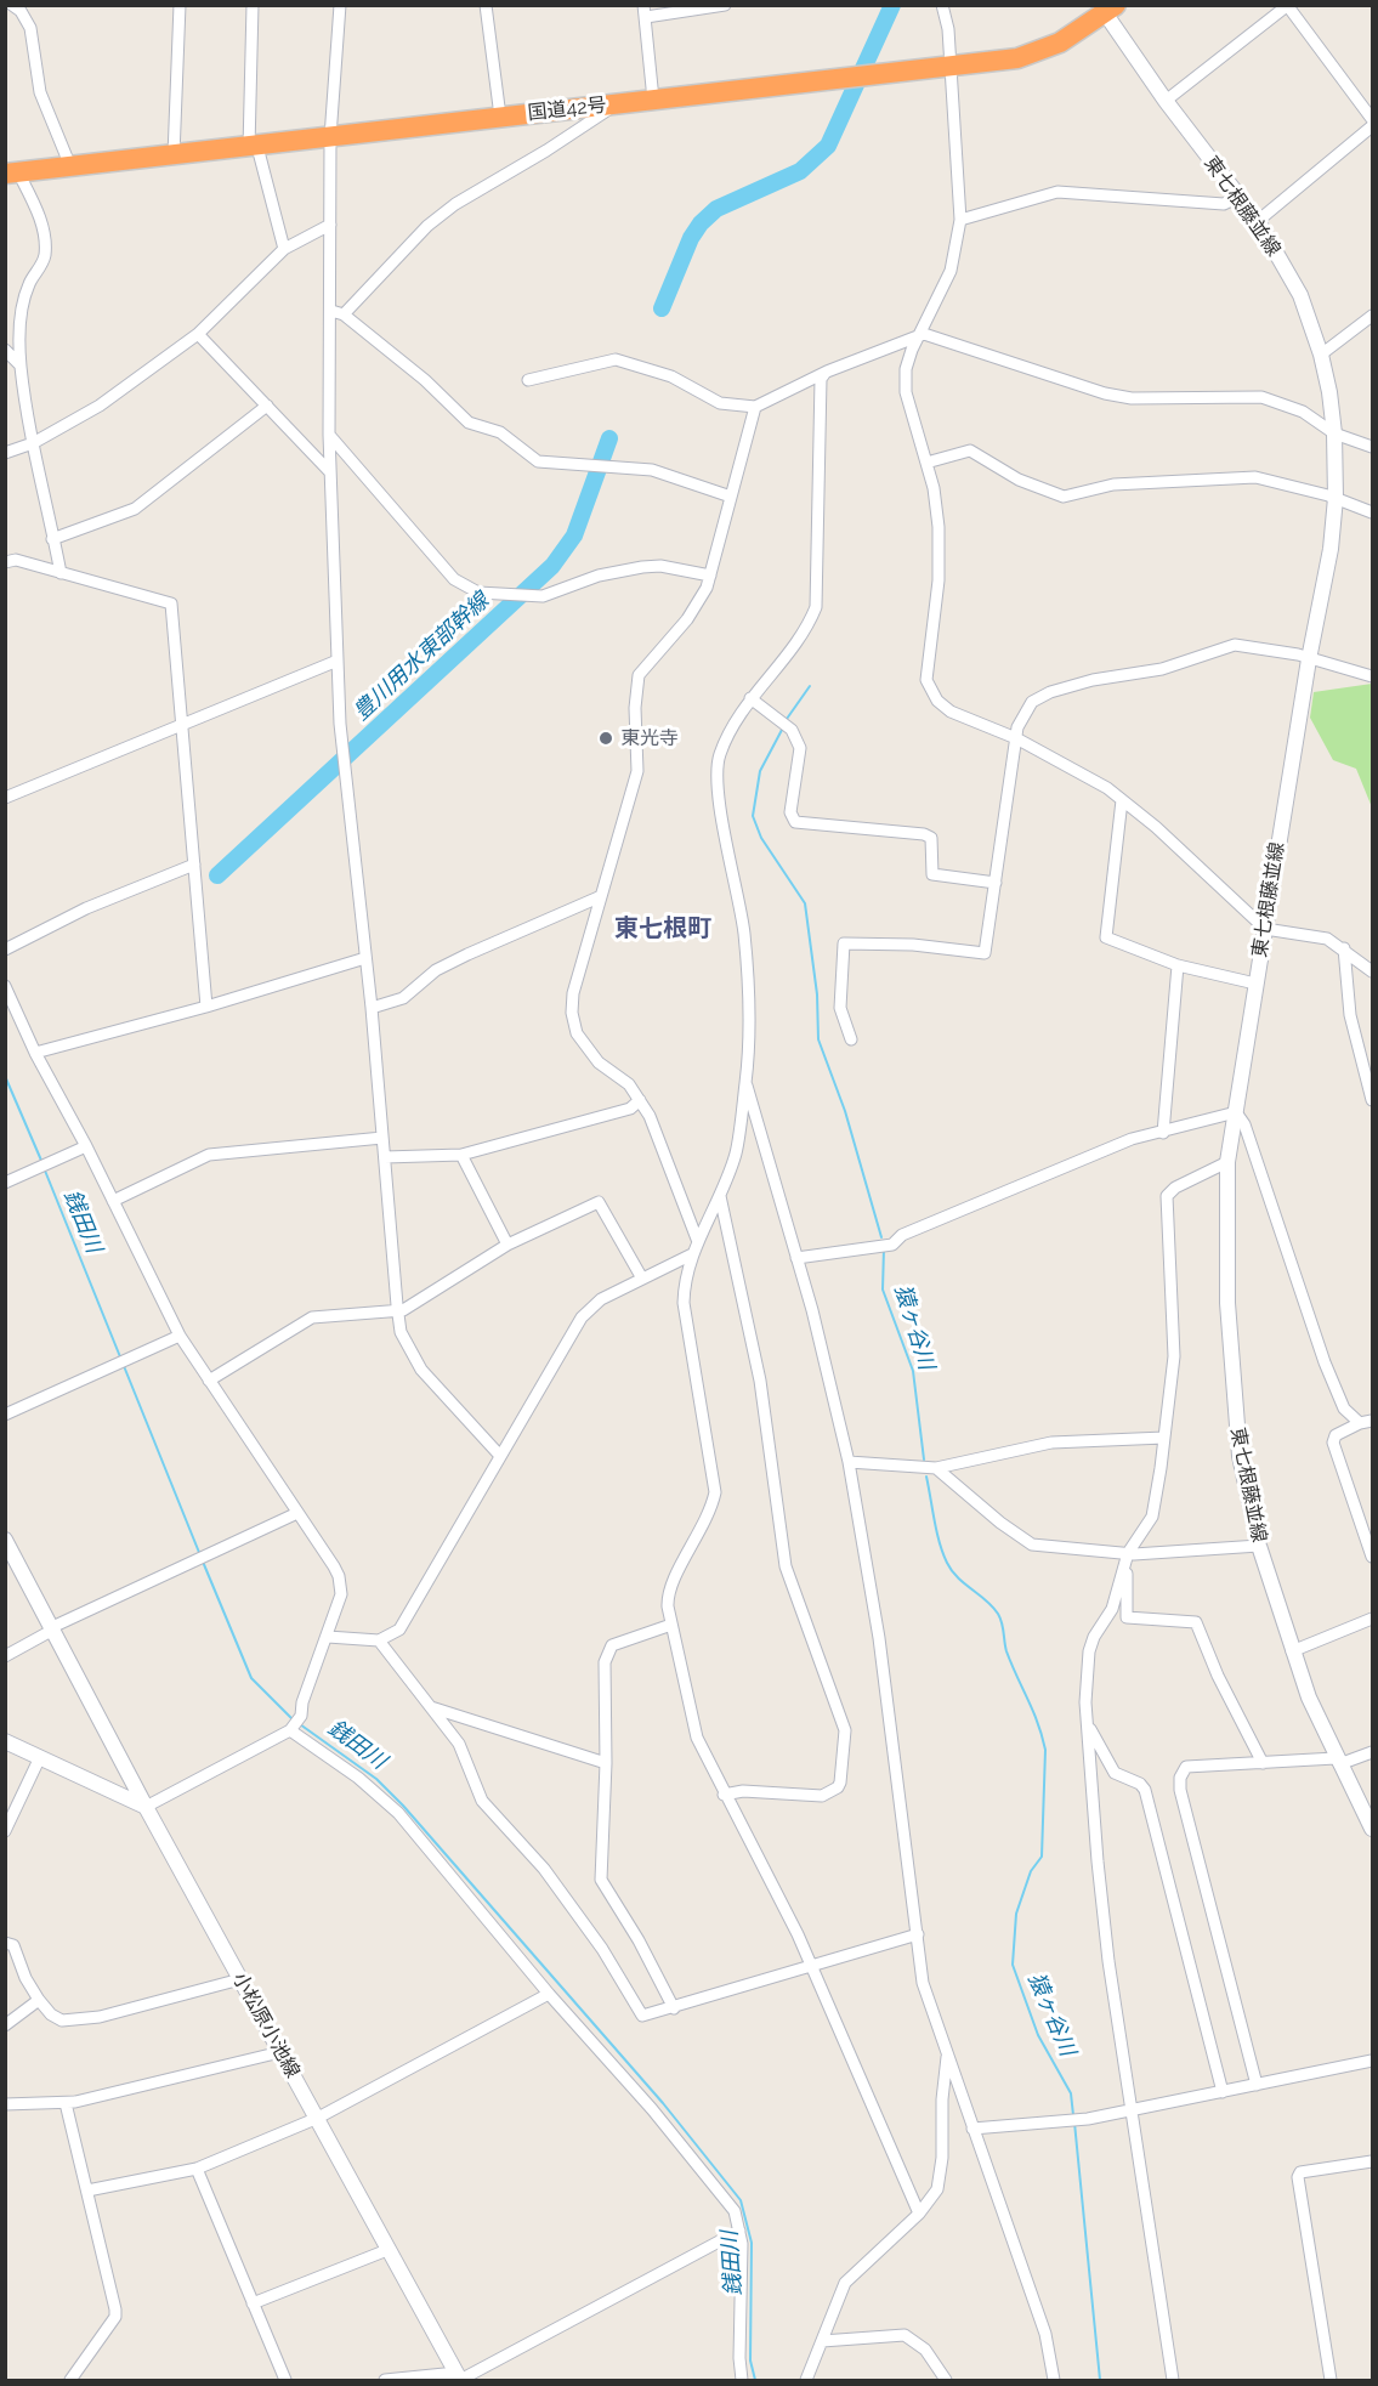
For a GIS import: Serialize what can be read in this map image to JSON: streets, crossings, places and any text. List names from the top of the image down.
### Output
{
  "streets": {
    "highway": ["国道42号"],
    "main road": ["東七根藤並線", "小松原小池線"]
  },
  "crossings": [
    ["国道42号", "東七根藤並線"]
  ],
  "districts": ["東七根町"],
  "water": ["豊川用水東部幹線", "銭田川", "猿ヶ谷川"],
  "places": ["東光寺"]
}
